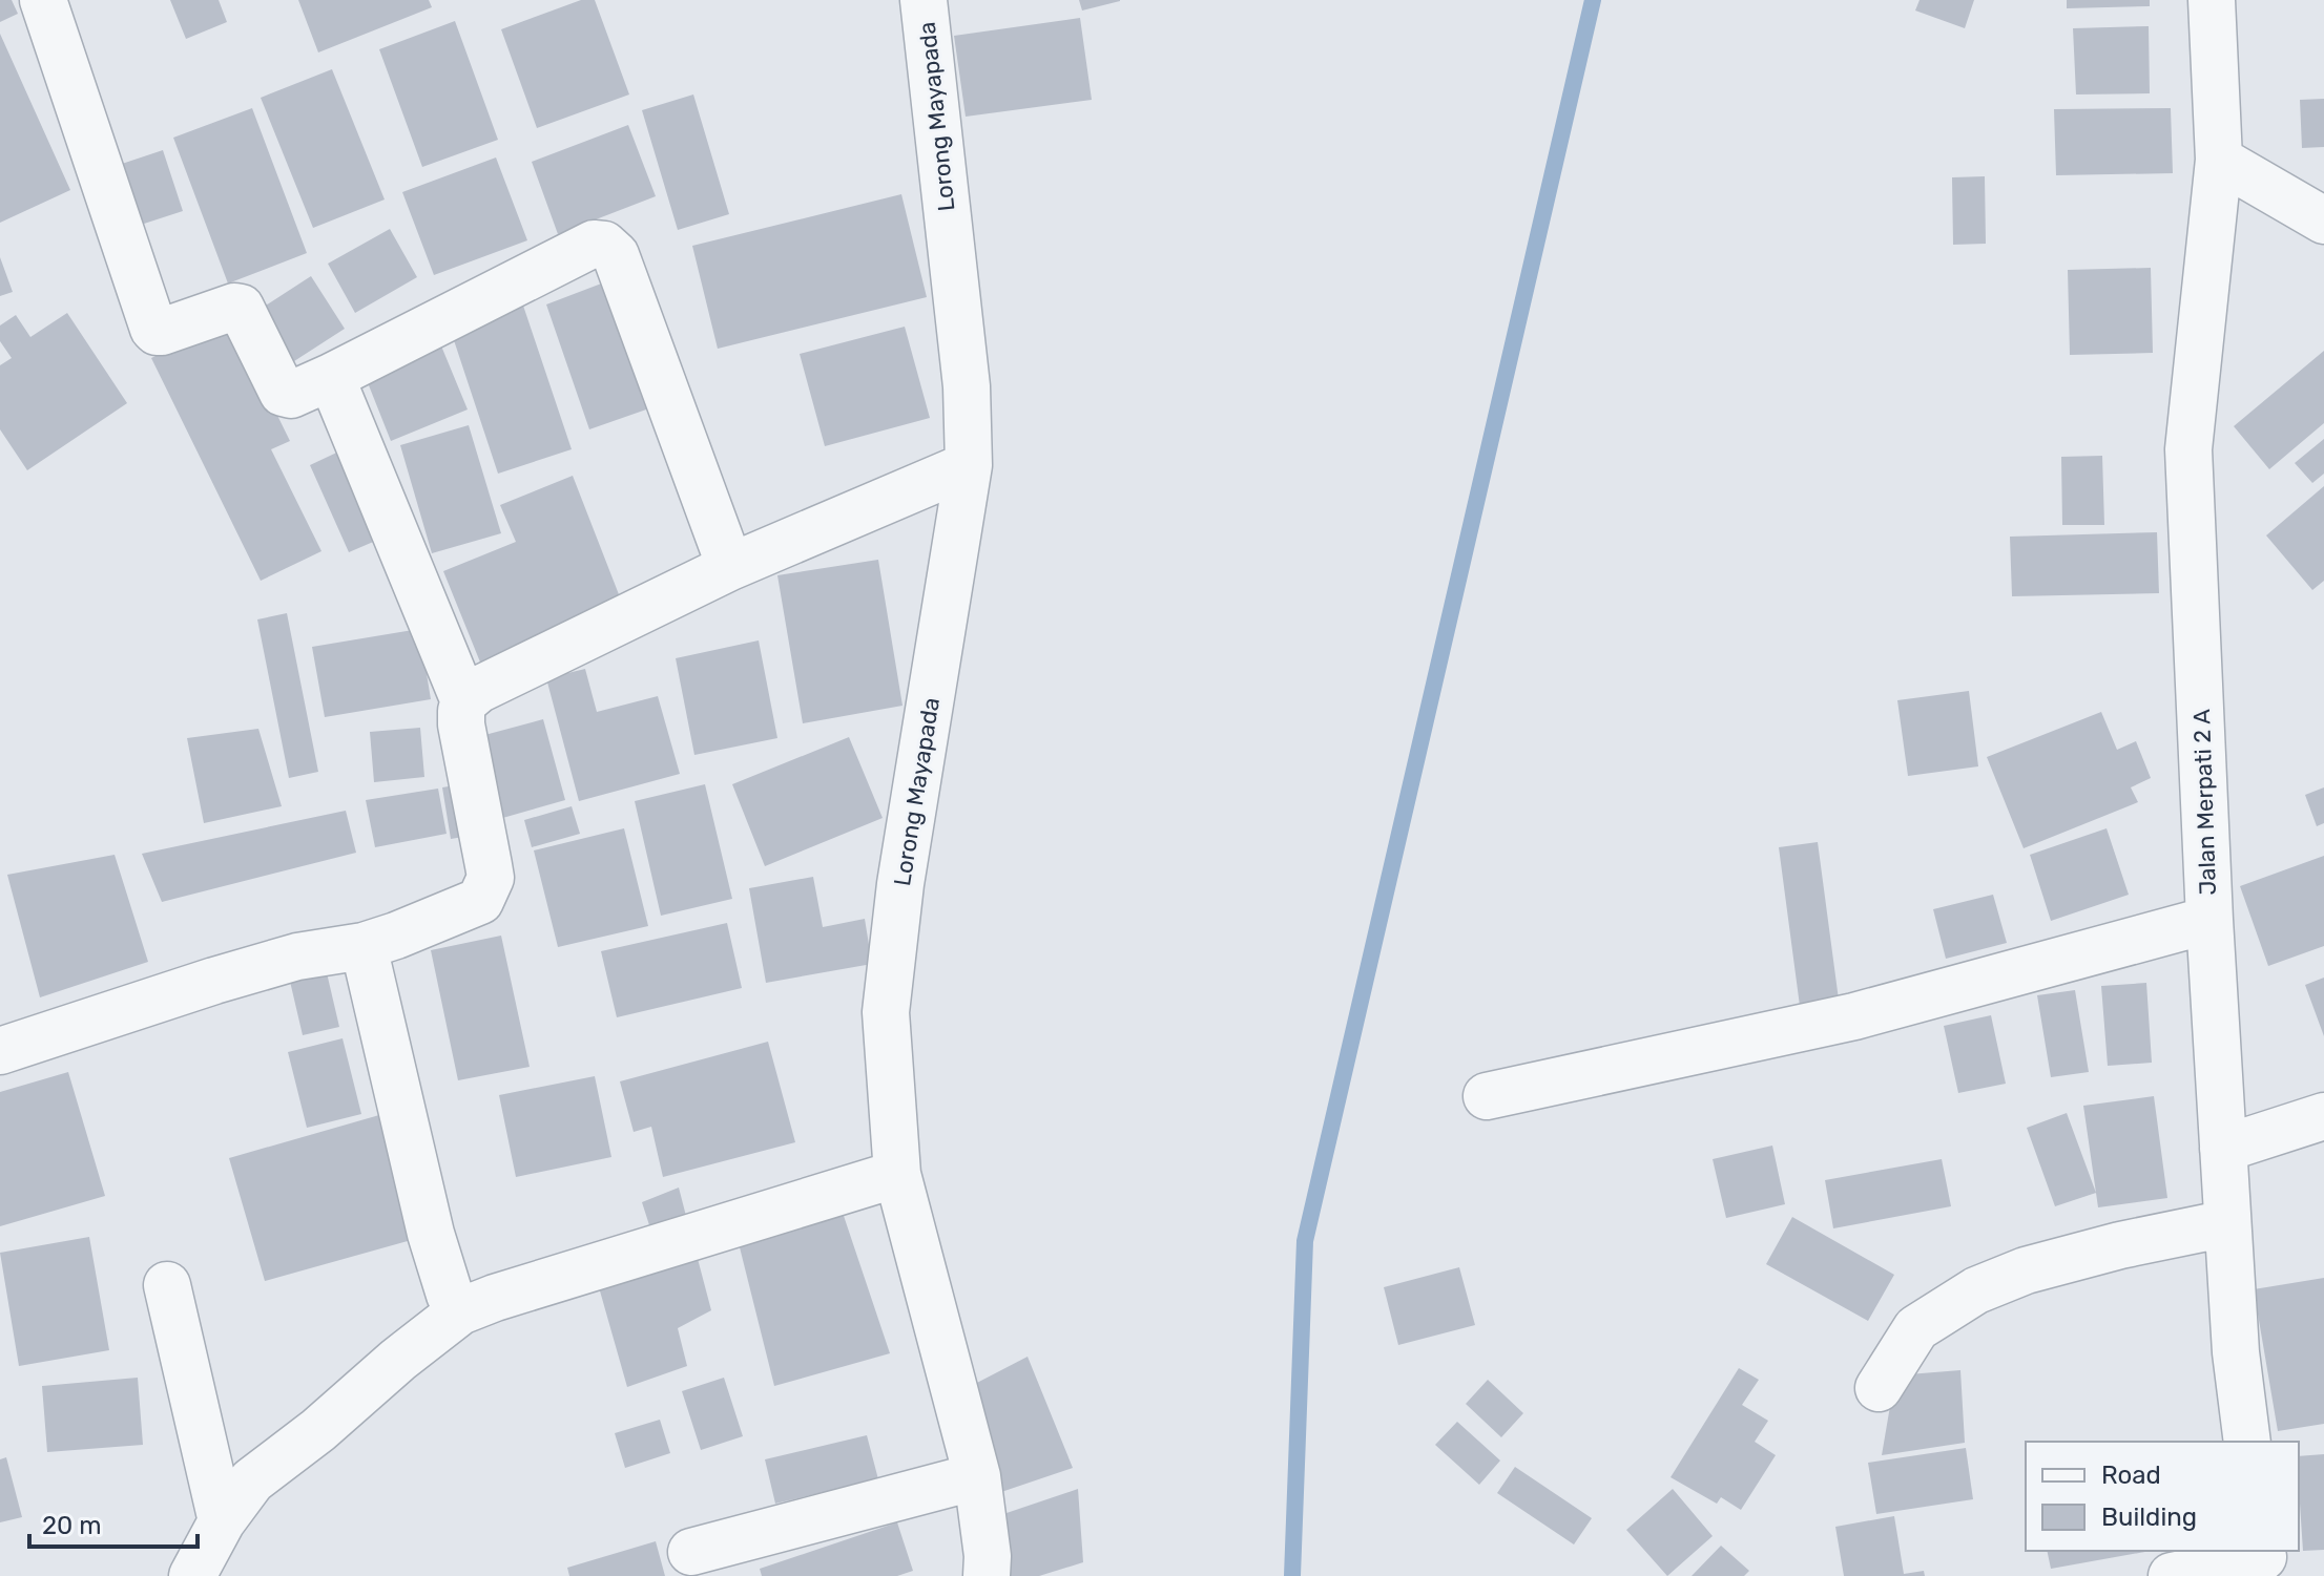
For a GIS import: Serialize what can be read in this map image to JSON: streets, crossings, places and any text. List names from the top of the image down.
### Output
{
  "streets": {
    "street": ["Lorong Mayapada", "Jalan Merpati 2 A"]
  },
  "legend": ["Road", "Building"],
  "scale_bar": "20 m"
}
